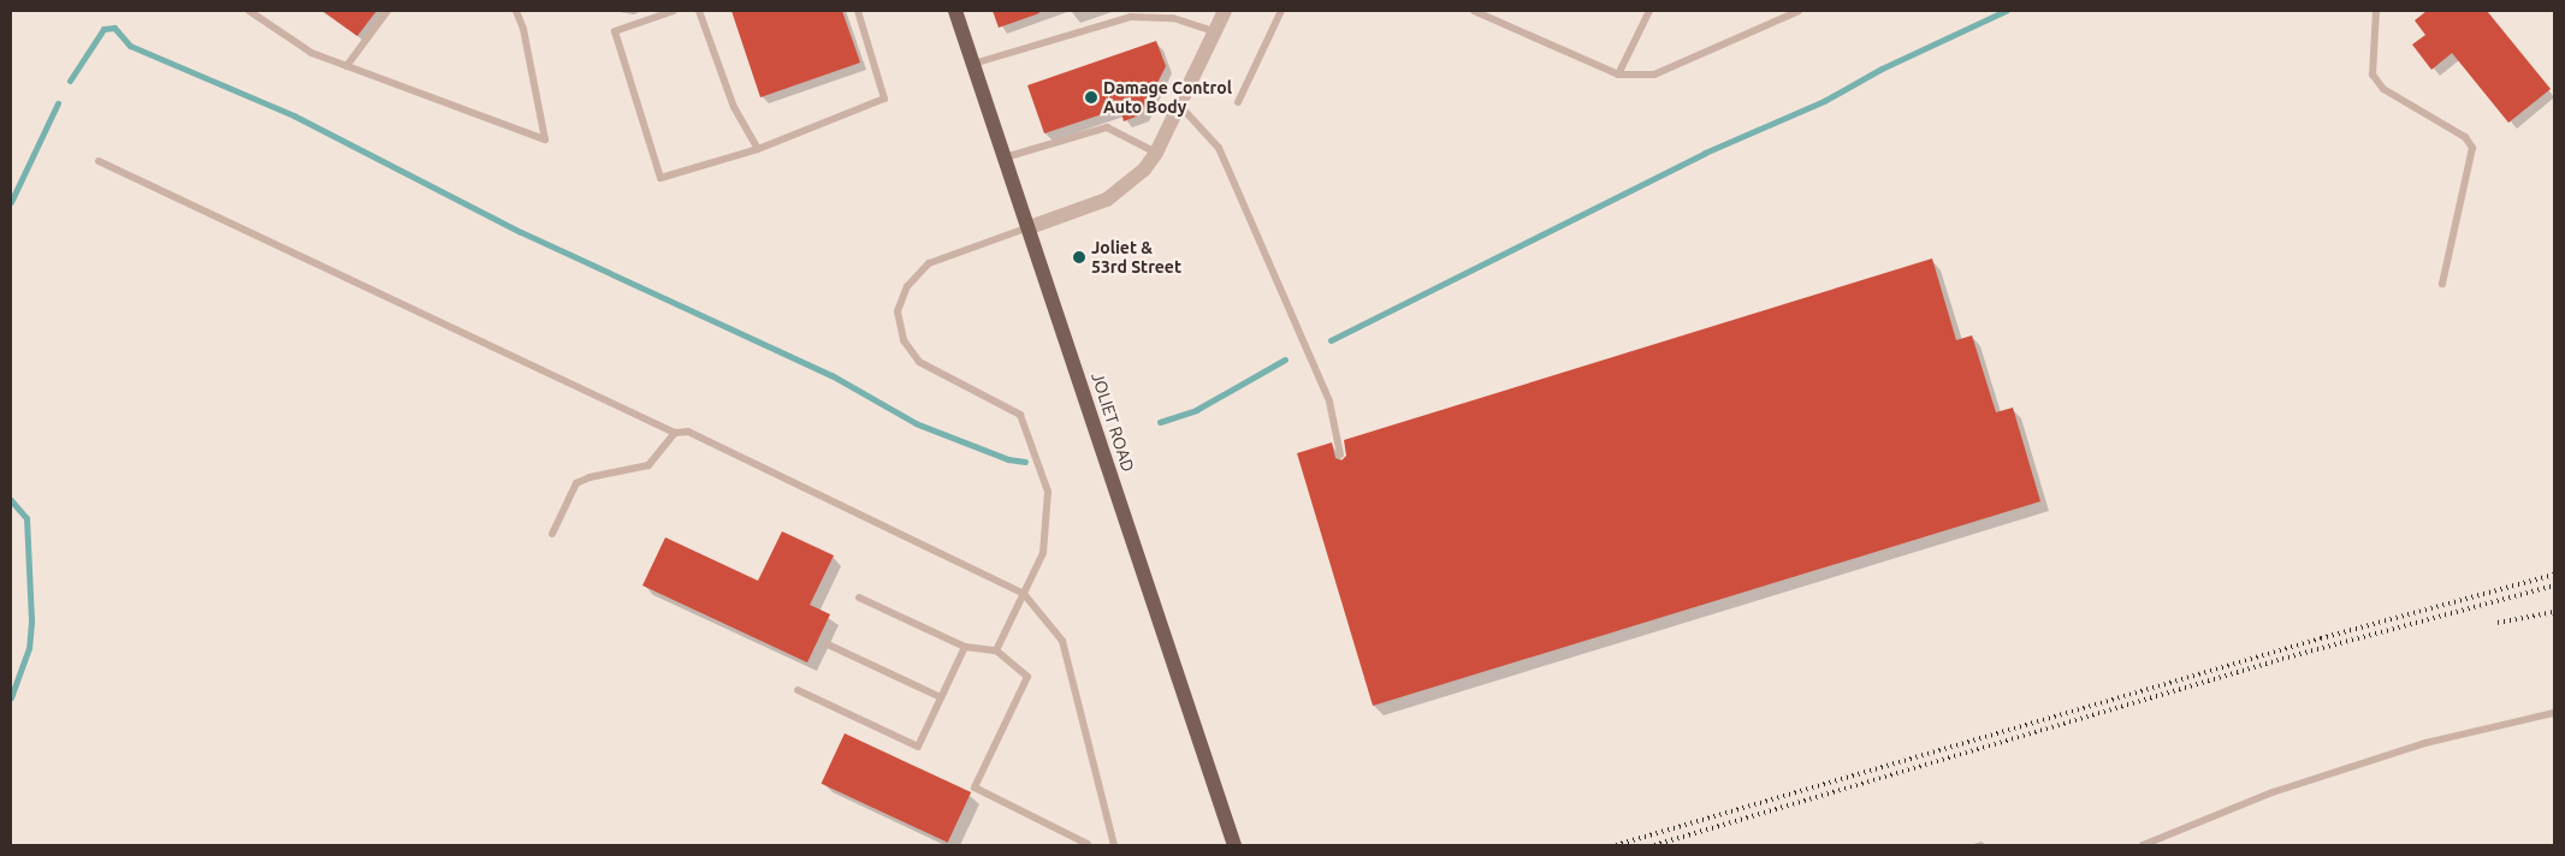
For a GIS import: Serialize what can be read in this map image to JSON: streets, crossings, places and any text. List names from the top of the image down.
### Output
{
  "streets": {
    "main road": ["JOLIET ROAD"]
  },
  "places": ["Damage Control Auto Body", "Joliet & 53rd Street"]
}
